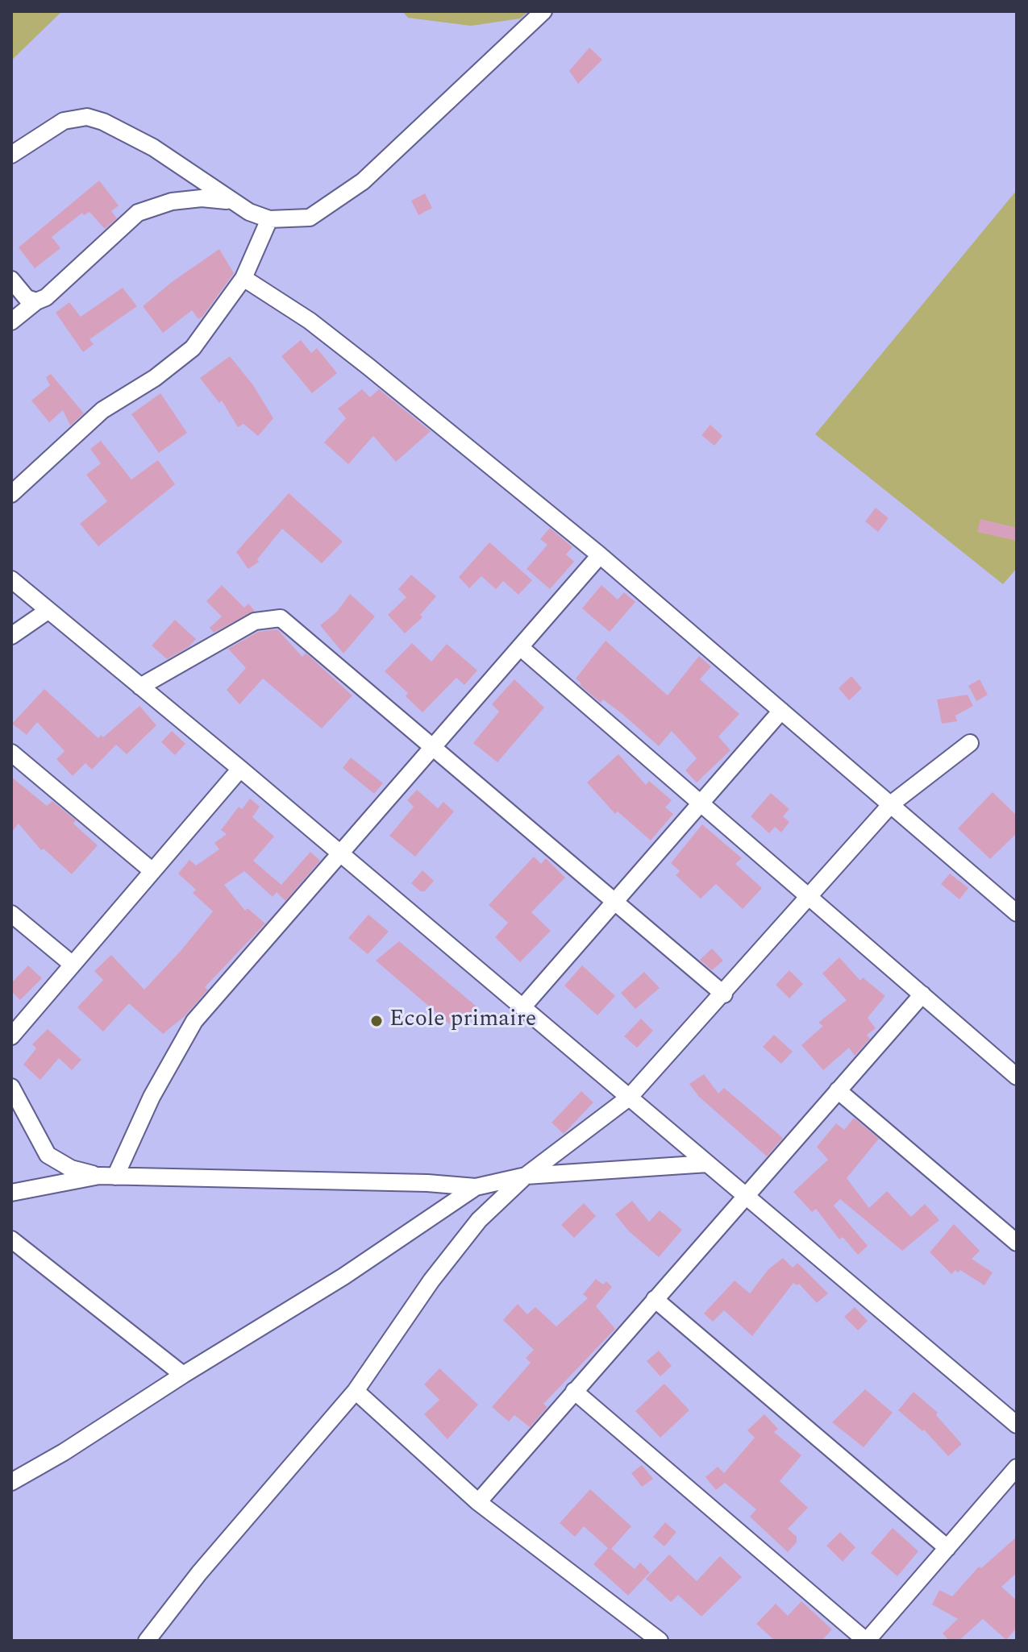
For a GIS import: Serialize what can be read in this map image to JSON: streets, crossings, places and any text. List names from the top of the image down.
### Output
{
  "places": ["Ecole primaire"]
}
